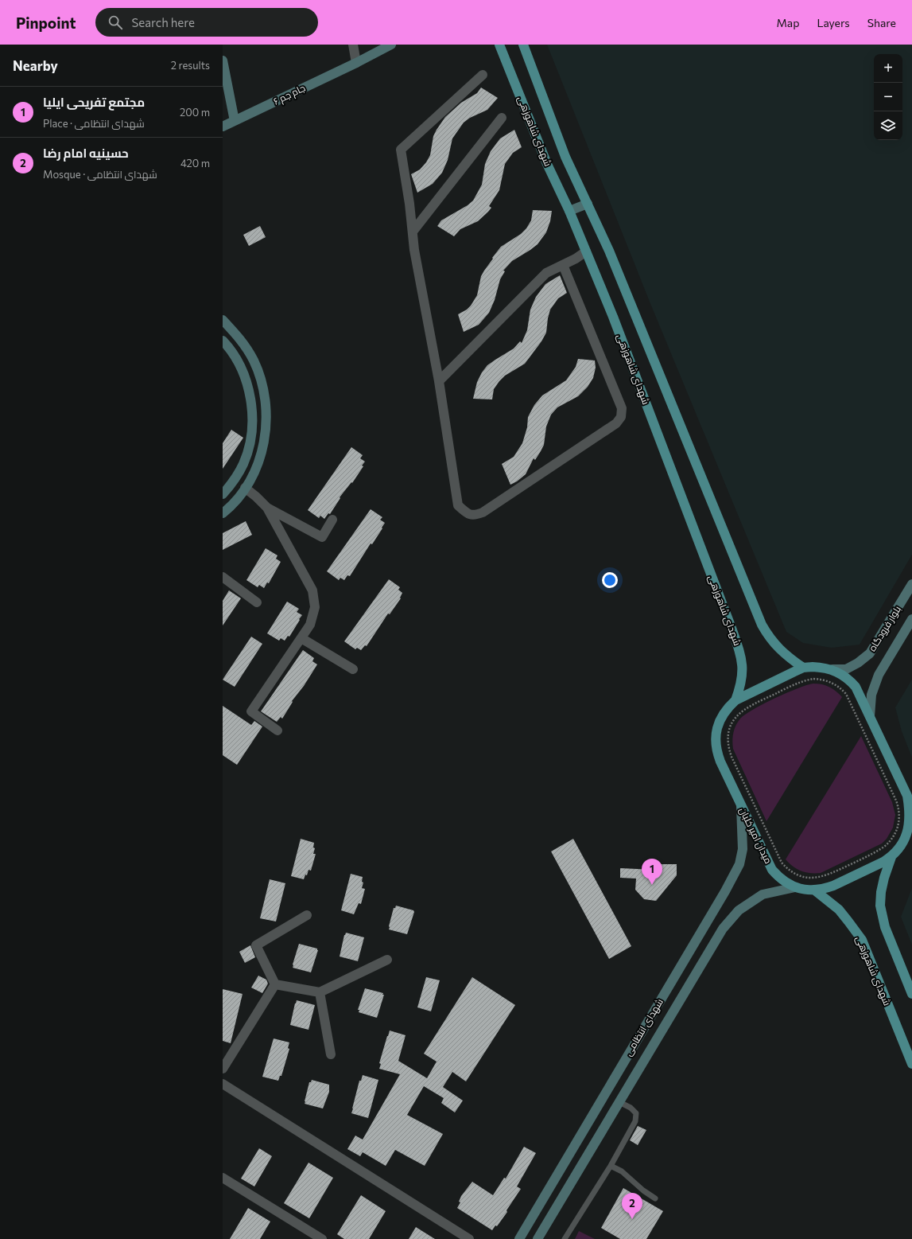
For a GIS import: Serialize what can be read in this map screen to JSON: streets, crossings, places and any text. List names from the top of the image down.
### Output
{
  "streets": {
    "main road": [
      "جام جم ۶",
      "شهدای شاهوزهی",
      "بلوار فرودگاه",
      "میدان امیر خلبان",
      "شهدای انتظامی"
    ]
  },
  "crossings": [
    ["شهدای شاهوزهی", "میدان امیر خلبان"],
    ["بلوار فرودگاه", "میدان امیر خلبان"],
    ["میدان امیر خلبان", "شهدای انتظامی"]
  ],
  "page": {
    "header": "Pinpoint",
    "search": "Search here",
    "nav": ["Map", "Layers", "Share"],
    "heading": ["Nearby", "2 results"],
    "map_buttons": ["+", "−"],
    "list": [
      {
        "mark": "1",
        "name": "مجتمع تفریحی ایلیا",
        "note": "Place · شهدای انتظامی",
        "value": "200 m"
      },
      {
        "mark": "2",
        "name": "حسینیه امام رضا",
        "note": "Mosque · شهدای انتظامی",
        "value": "420 m"
      }
    ],
    "pins": ["1", "2"]
  }
}
